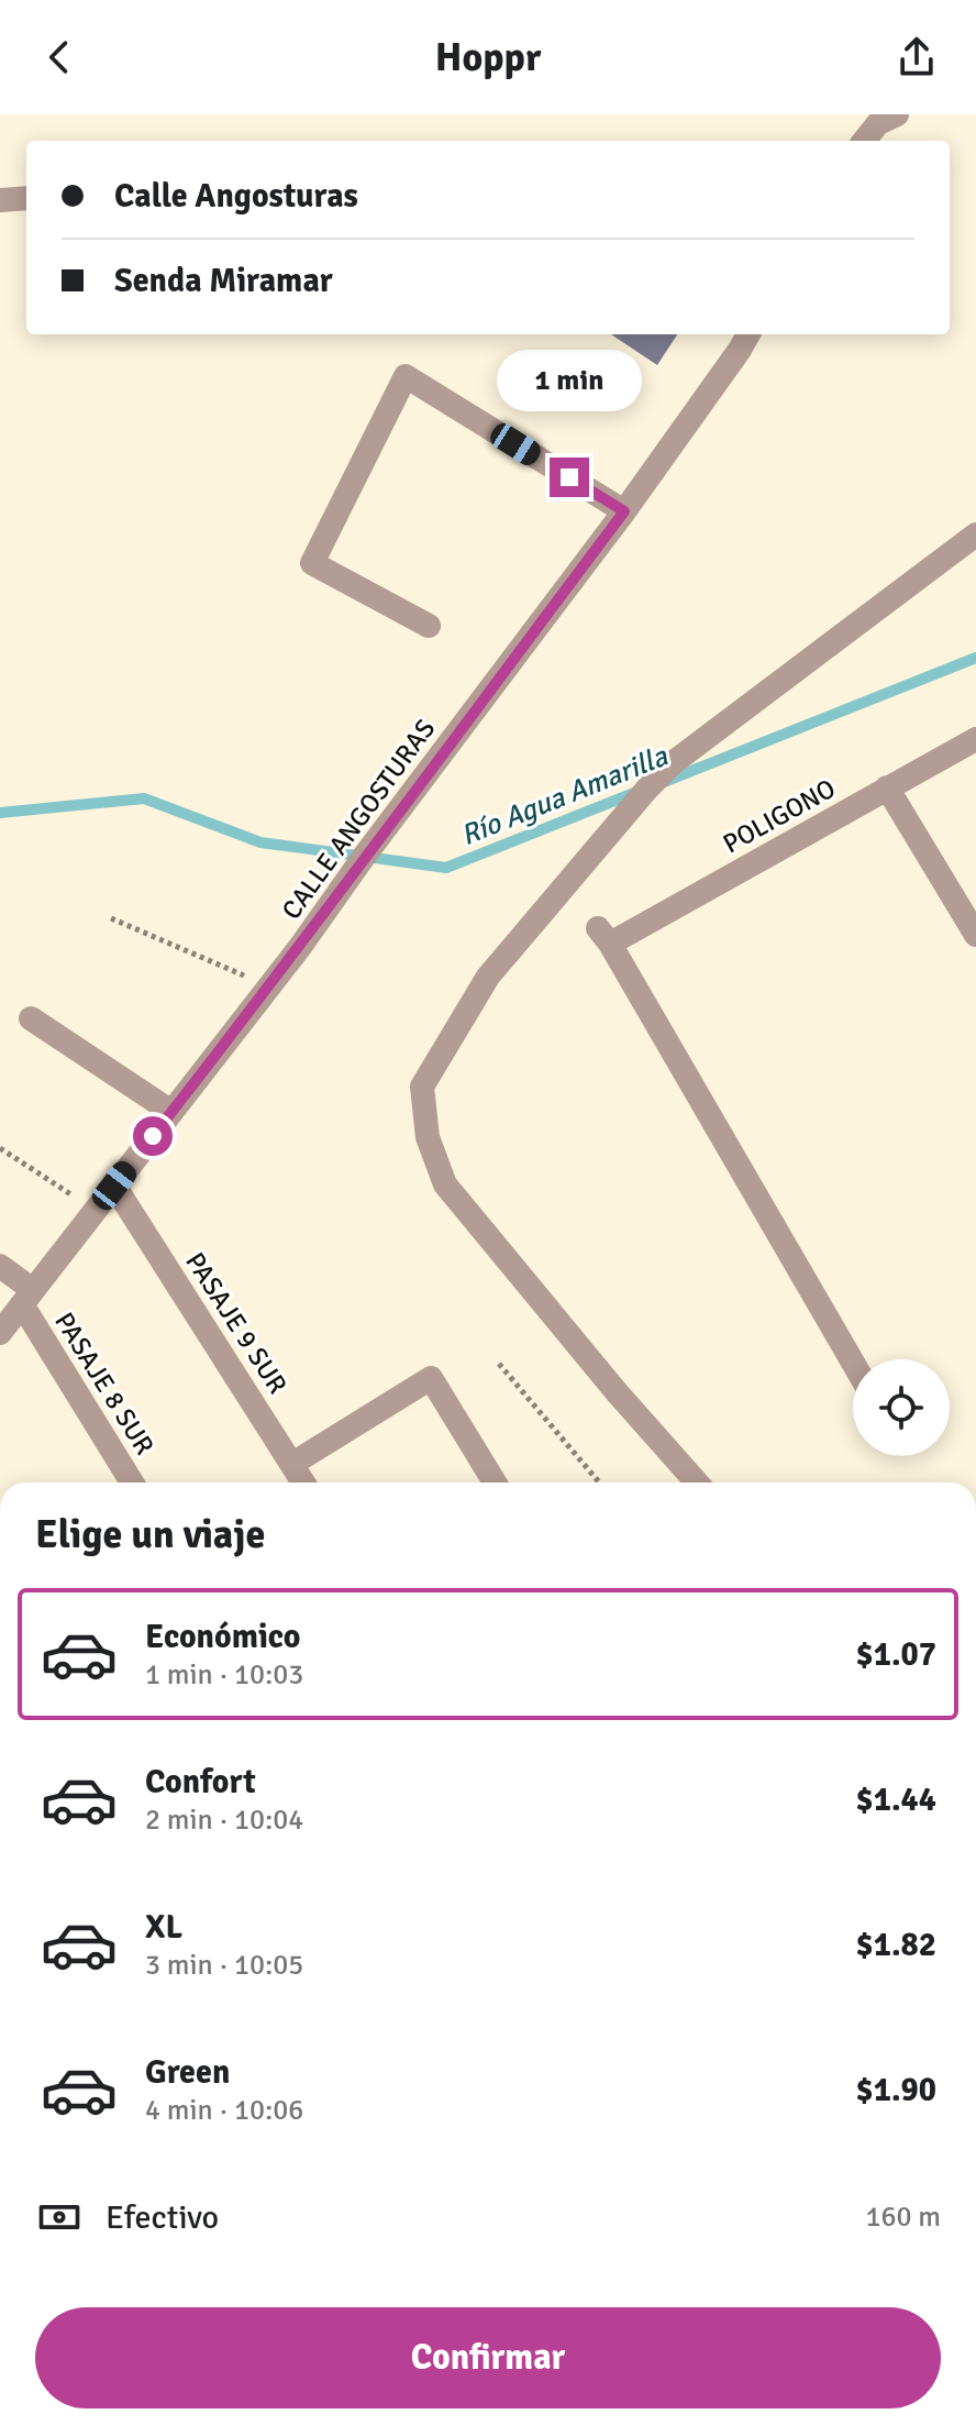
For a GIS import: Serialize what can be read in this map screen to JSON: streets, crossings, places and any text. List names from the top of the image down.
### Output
{
  "streets": {
    "street": [
      "POLIGONO",
      "CALLE ANGOSTURAS",
      "PASAJE 9 SUR",
      "PASAJE 8 SUR"
    ]
  },
  "crossings": [
    ["CALLE ANGOSTURAS", "PASAJE 9 SUR"],
    ["CALLE ANGOSTURAS", "PASAJE 8 SUR"]
  ],
  "water": ["Río Agua Amarilla"],
  "page": {
    "header": "Hoppr",
    "banner": ["Calle Angosturas", "Senda Miramar"],
    "bubble": "1 min",
    "heading": "Elige un viaje",
    "list": [
      {
        "name": "Económico",
        "note": "1 min · 10:03",
        "value": "$1.07"
      },
      {
        "name": "Confort",
        "note": "2 min · 10:04",
        "value": "$1.44"
      },
      {
        "name": "XL",
        "note": "3 min · 10:05",
        "value": "$1.82"
      },
      {
        "name": "Green",
        "note": "4 min · 10:06",
        "value": "$1.90"
      }
    ],
    "pay": ["Efectivo", "160 m"],
    "buttons": "Confirmar"
  }
}
